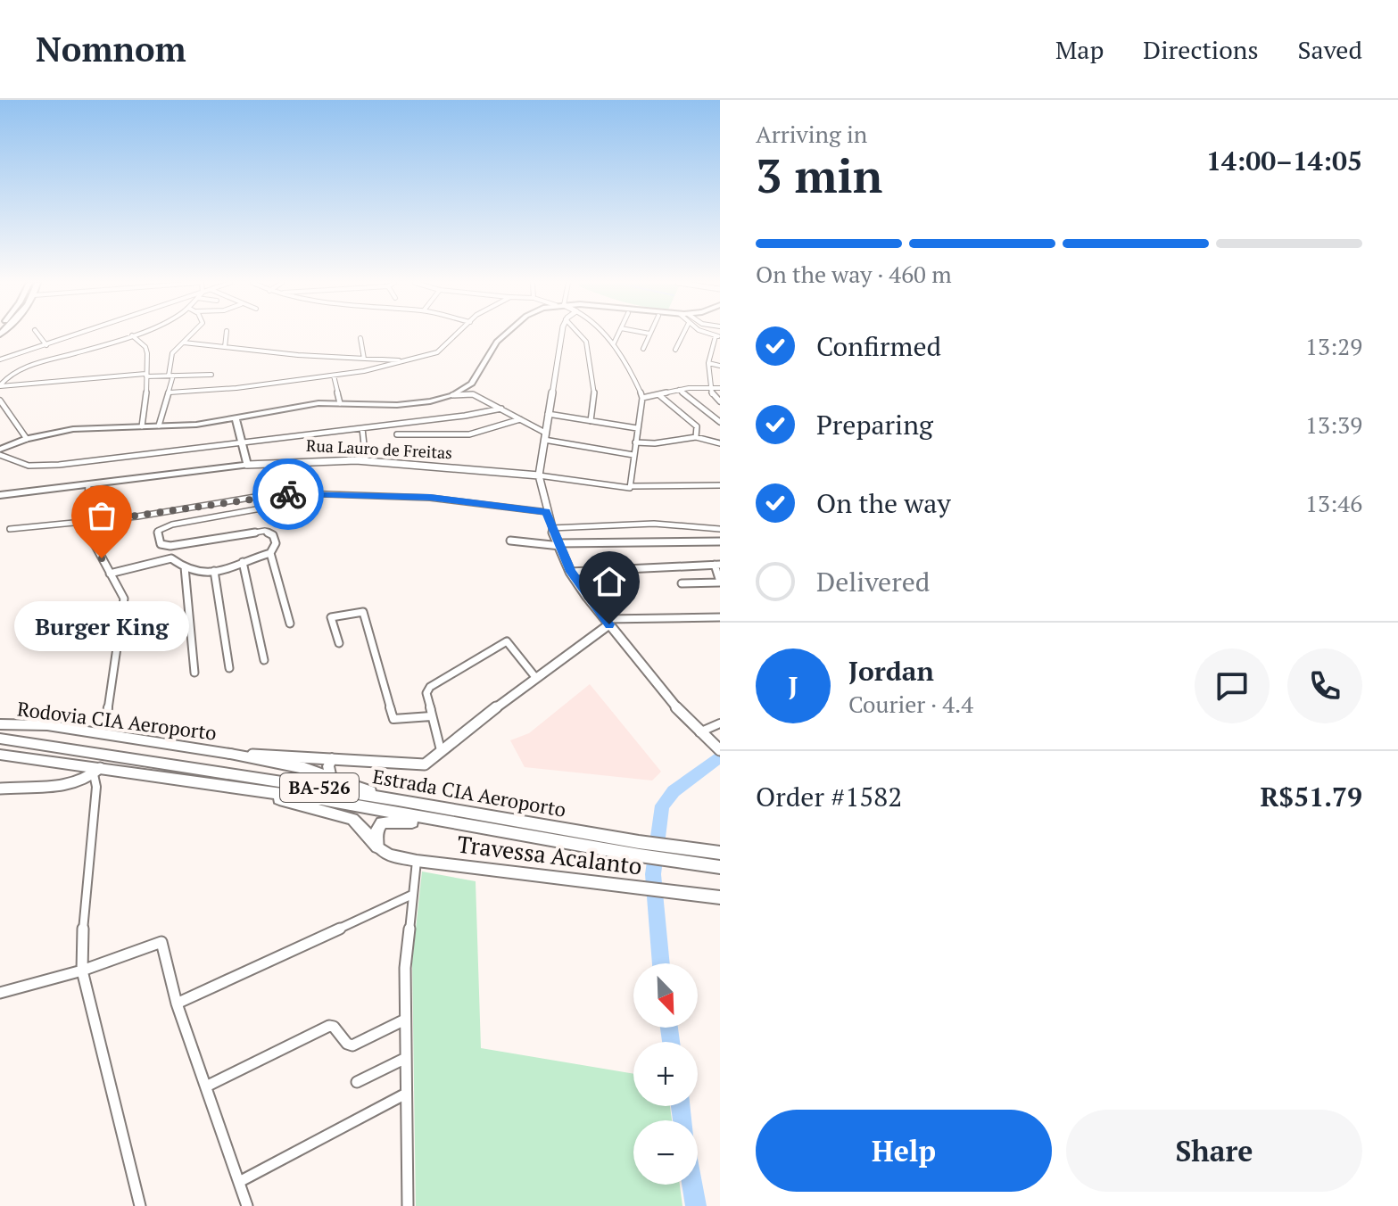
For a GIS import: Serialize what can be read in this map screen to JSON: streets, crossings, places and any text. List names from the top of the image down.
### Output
{
  "streets": {
    "main road": [
      "Rua Lauro de Freitas",
      "Rodovia CIA Aeroporto",
      "BA-526",
      "Estrada CIA Aeroporto",
      "Travessa Acalanto"
    ]
  },
  "places": ["Burger King"],
  "north": "bottom right",
  "page": {
    "header": "Nomnom",
    "nav": ["Map", "Directions", "Saved"],
    "heading": ["3 min", "Arriving in", "14:00–14:05"],
    "panel": [
      "Jordan",
      "Courier · 4.4",
      "Order #1582",
      "R$51.79"
    ],
    "bar": "On the way · 460 m",
    "list": [
      ["Confirmed", "13:29"],
      ["Preparing", "13:39"],
      ["On the way", "13:46"],
      "Delivered"
    ],
    "bubble": "Burger King",
    "round": "J",
    "map_buttons": ["+", "−"],
    "buttons": ["Help", "Share"]
  }
}
